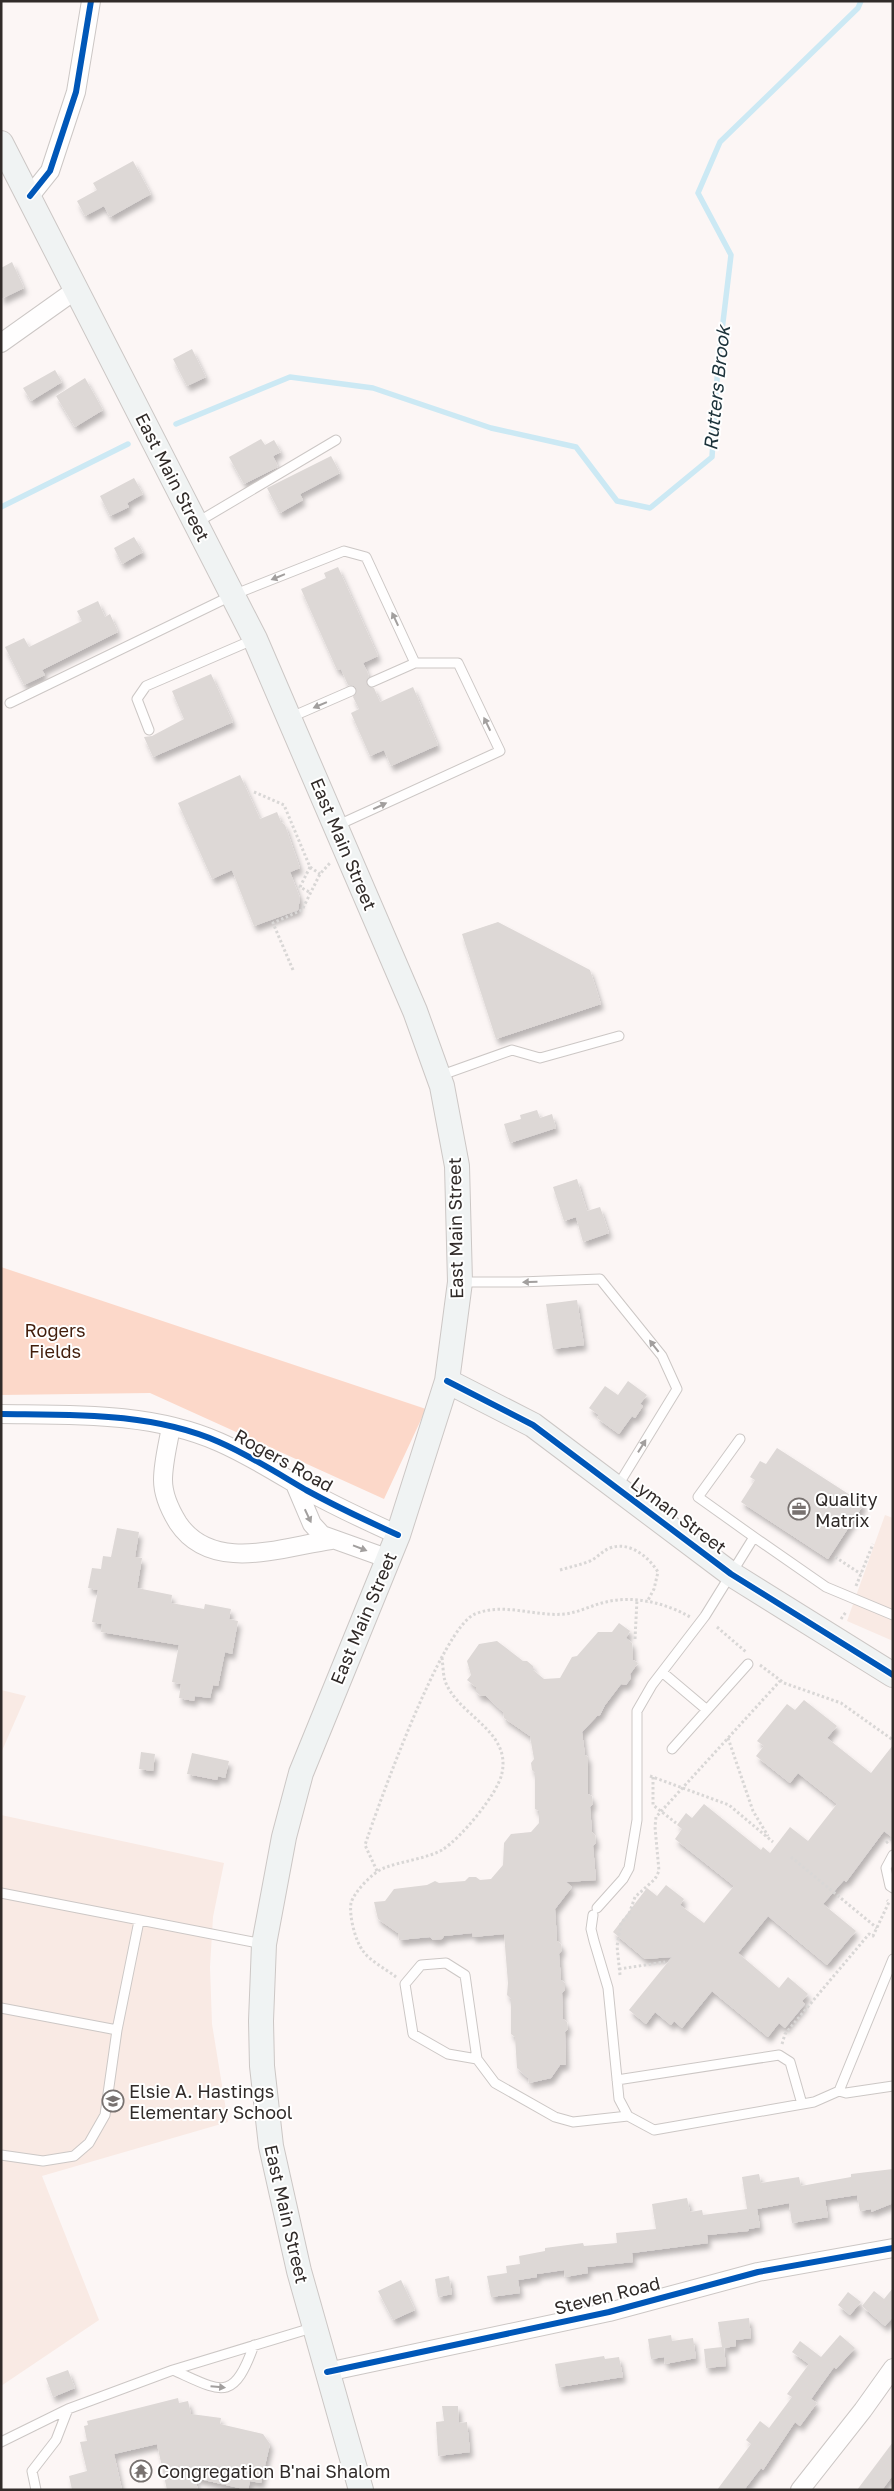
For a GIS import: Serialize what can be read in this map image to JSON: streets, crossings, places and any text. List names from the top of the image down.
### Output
{
  "streets": {
    "main road": ["East Main Street", "Lyman Street"],
    "street": ["Rogers Road", "Steven Road"]
  },
  "crossings": [
    ["East Main Street", "Rogers Road"],
    ["East Main Street", "Lyman Street"],
    ["East Main Street", "Steven Road"]
  ],
  "water": ["Rutters Brook"],
  "parks": ["Rogers Fields"],
  "places": {
    "office": ["Quality Matrix"],
    "school or university": ["Elsie A. Hastings Elementary School"],
    "temple": ["Congregation B'nai Shalom"]
  }
}
